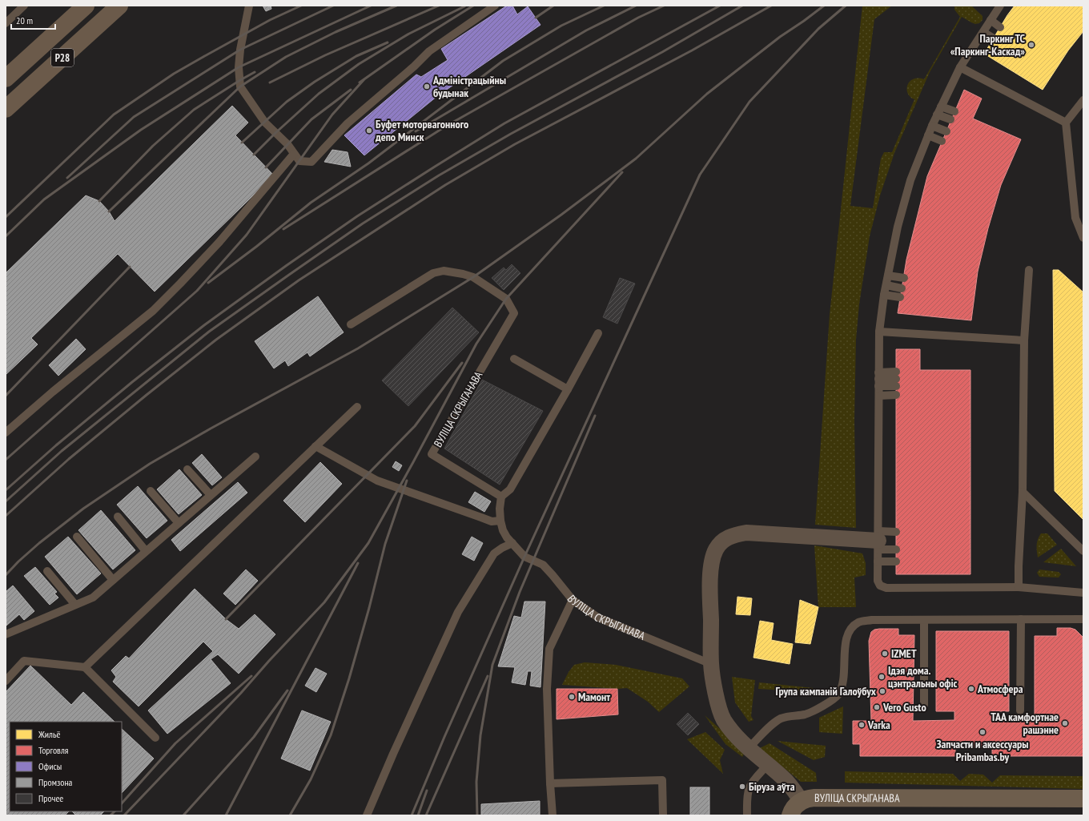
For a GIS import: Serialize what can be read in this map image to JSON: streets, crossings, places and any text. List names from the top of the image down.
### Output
{
  "streets": {
    "main road": ["Р28"],
    "street": ["ВУЛІЦА СКРЫГАНАВА"]
  },
  "places": [
    "Паркинг ТС «Паркинг-Каскад»",
    "Адміністрацыйны будынак",
    "Буфет моторвагонного депо Минск",
    "IZMET",
    "Ідэя дома. цэнтральны офіс",
    "Атмосфера",
    "Група кампаній Галоўбух",
    "Мамонт",
    "Vero Gusto",
    "ТАА камфортнае рашэнне",
    "Varka",
    "Запчасти и аксессуары Pribambas.by",
    "Біруза аўта"
  ],
  "legend": [
    "Жильё",
    "Торговля",
    "Офисы",
    "Промзона",
    "Прочее"
  ],
  "scale_bar": "20 m"
}
